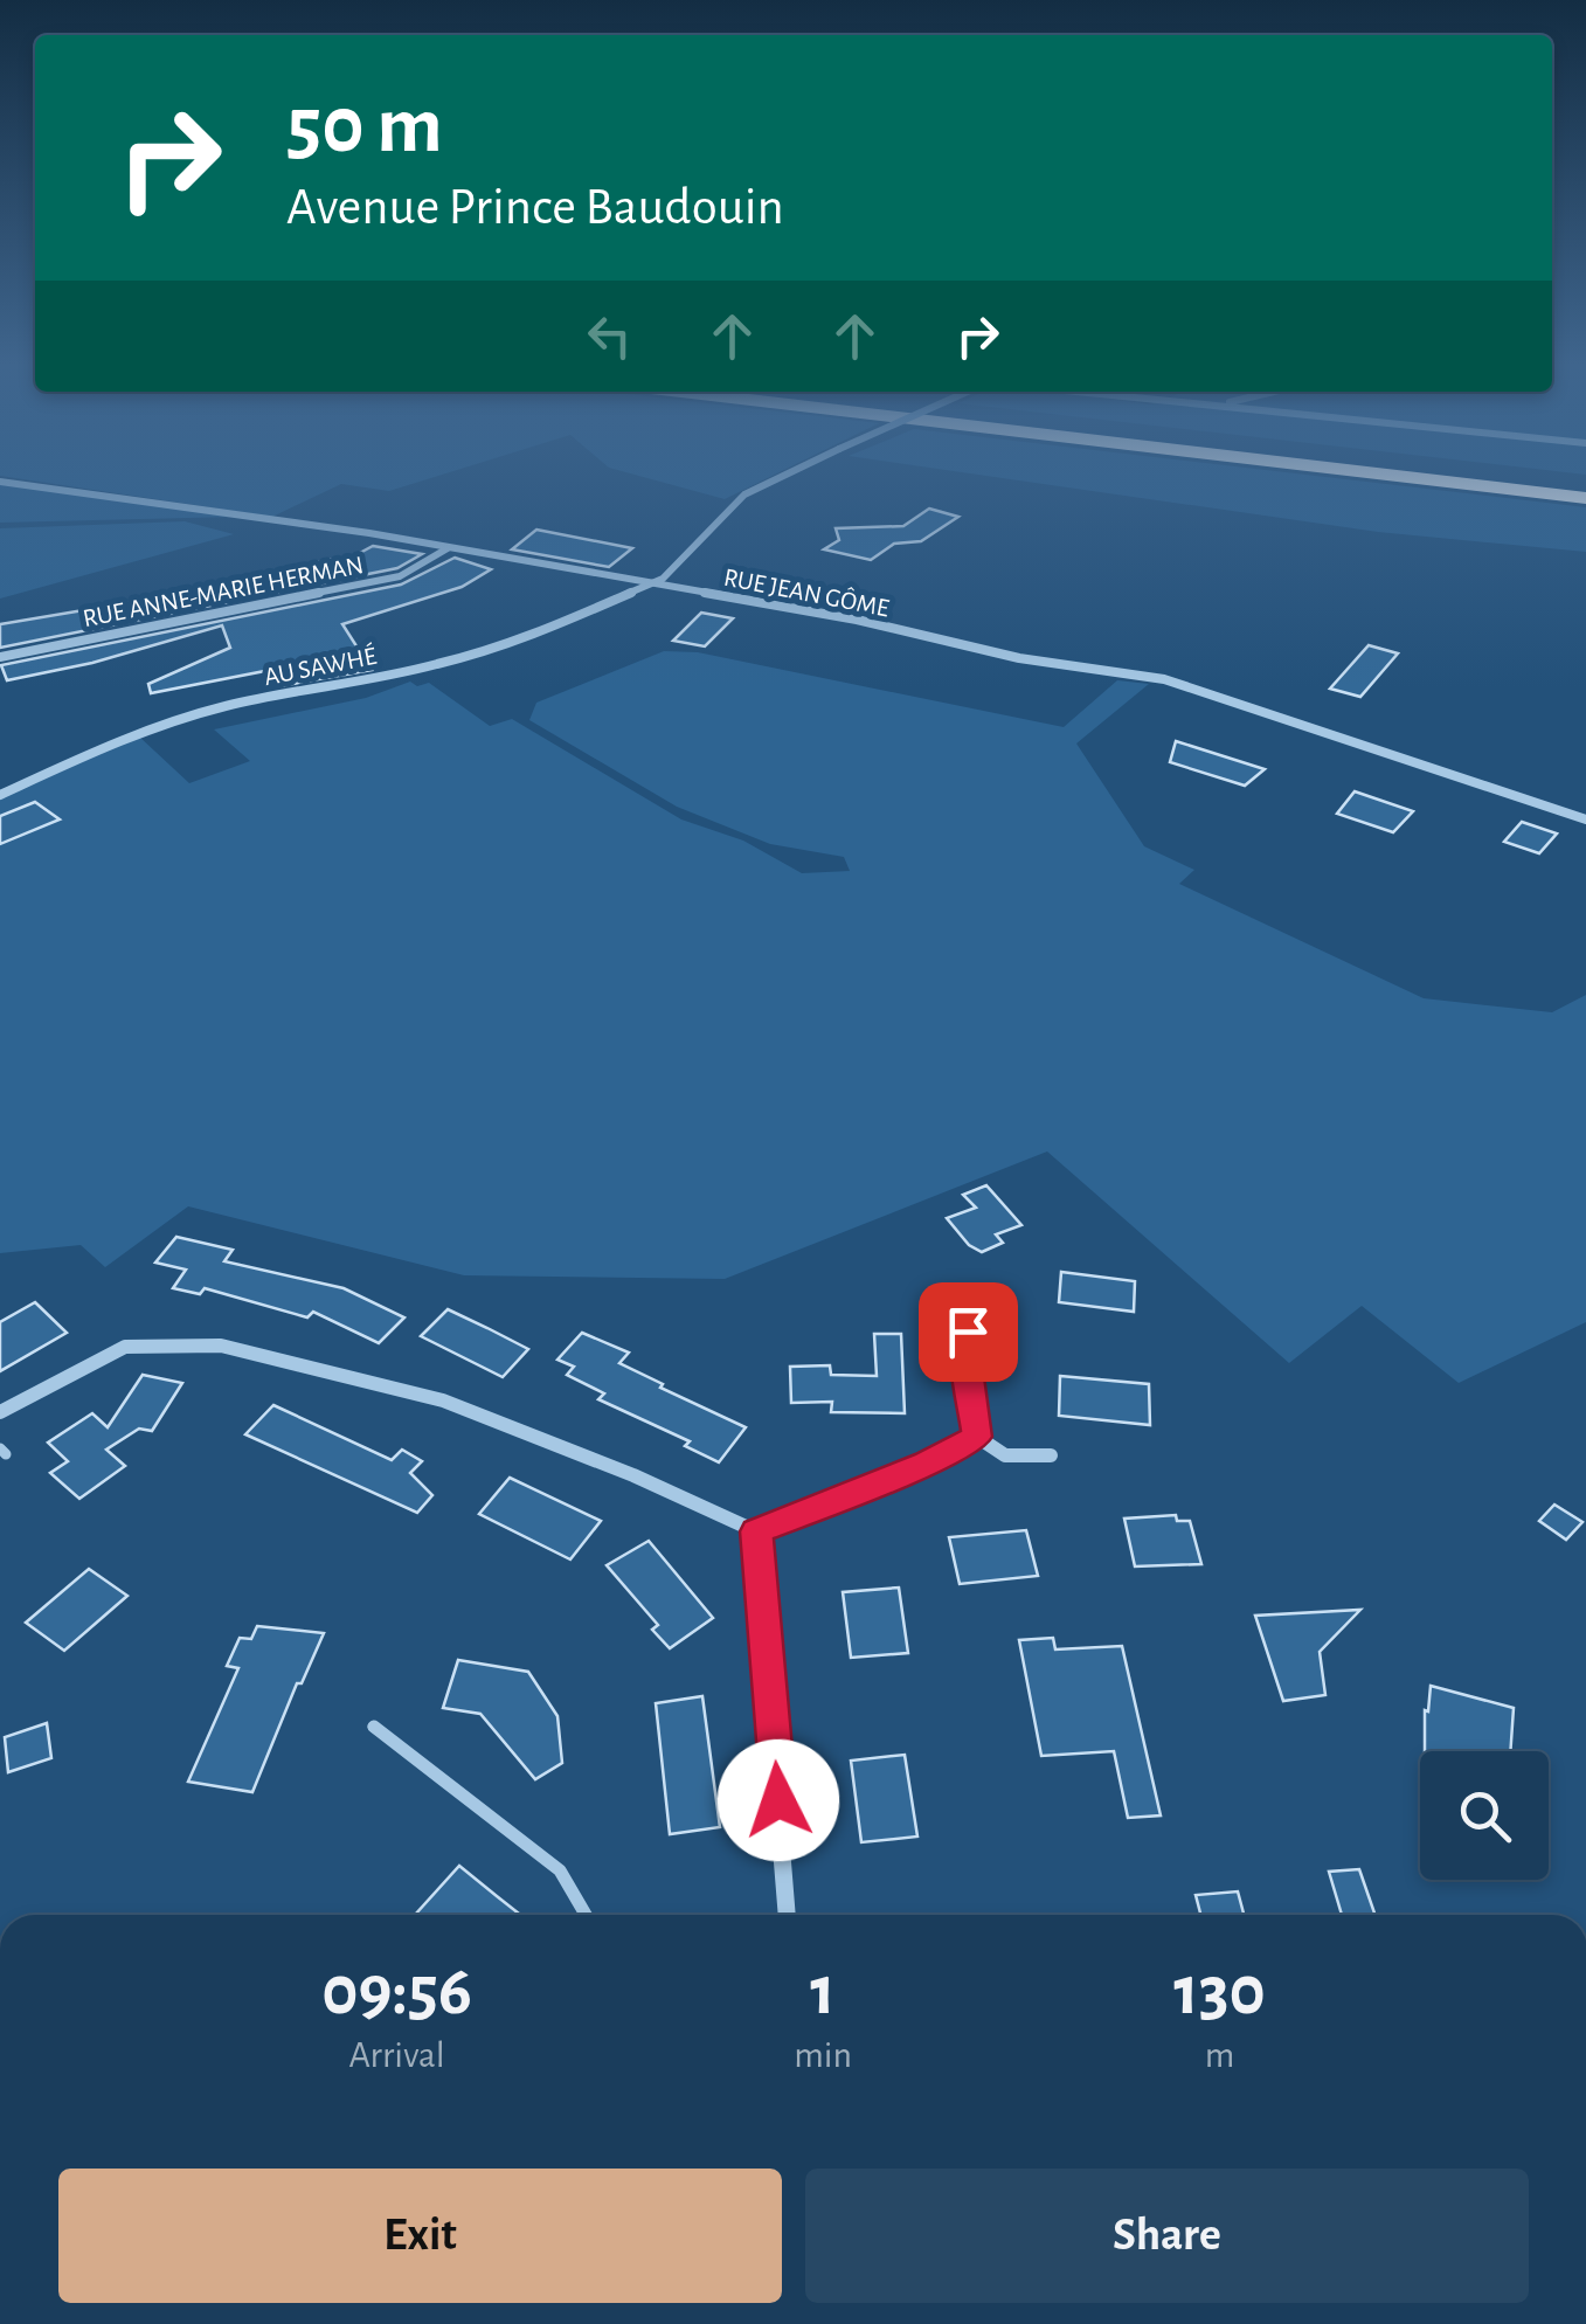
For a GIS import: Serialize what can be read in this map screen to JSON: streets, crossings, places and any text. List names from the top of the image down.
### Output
{
  "streets": {
    "street": ["RUE ANNE-MARIE HERMAN", "RUE JEAN GÔME", "AU SAWHÉ"]
  },
  "crossings": [
    ["RUE ANNE-MARIE HERMAN", "RUE JEAN GÔME"],
    ["RUE JEAN GÔME", "AU SAWHÉ"]
  ],
  "page": {
    "turn": ["50 m", "Avenue Prince Baudouin"],
    "eta": [
      "09:56",
      "Arrival",
      "1",
      "min",
      "130",
      "m"
    ],
    "buttons": ["Exit", "Share"]
  }
}
